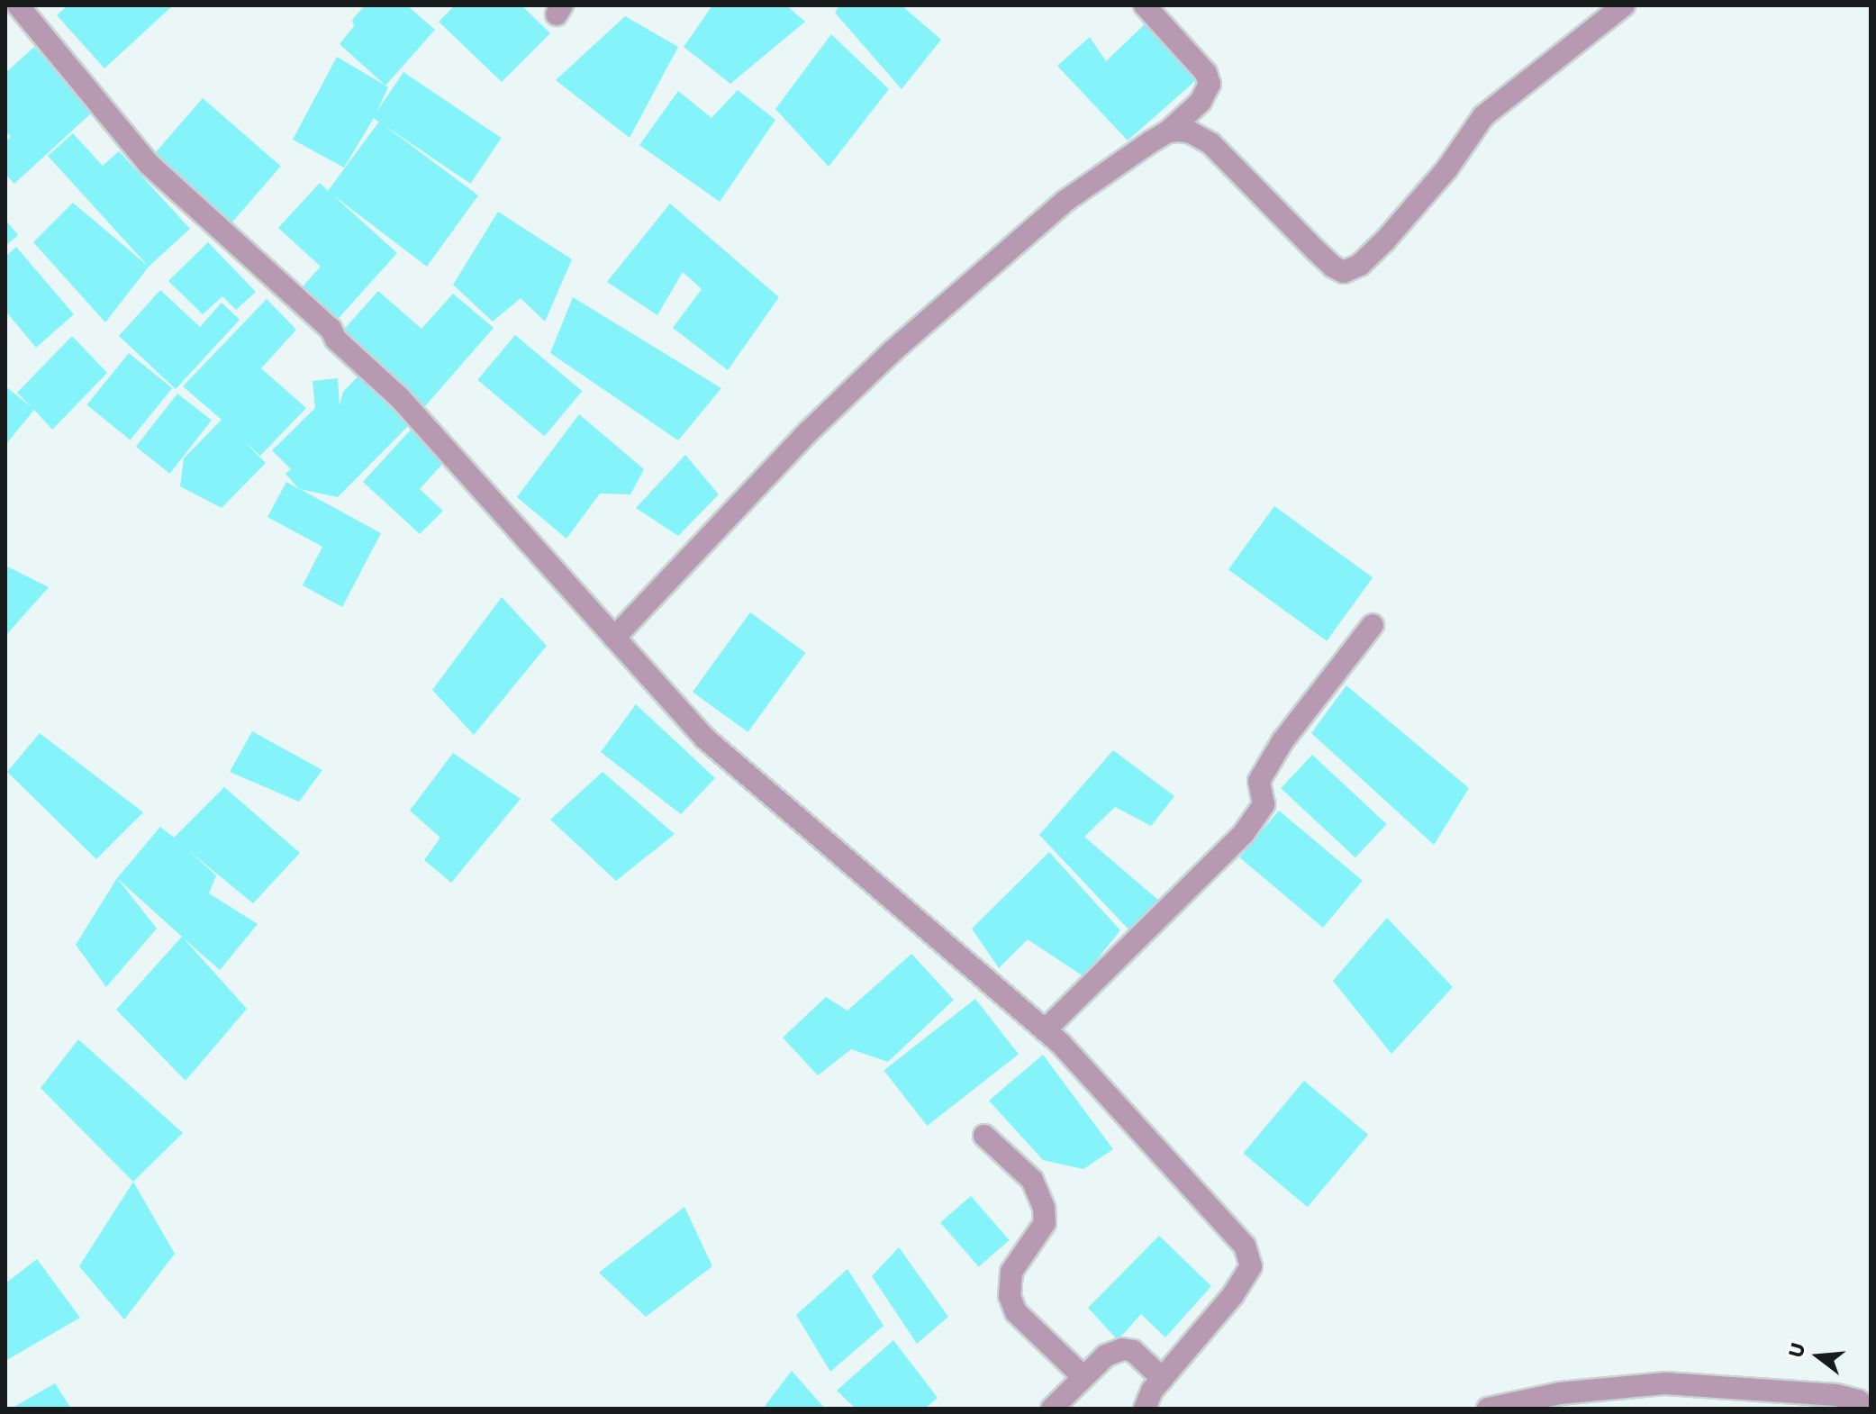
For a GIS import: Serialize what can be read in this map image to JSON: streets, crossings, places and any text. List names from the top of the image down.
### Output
{
  "north": "left"
}
